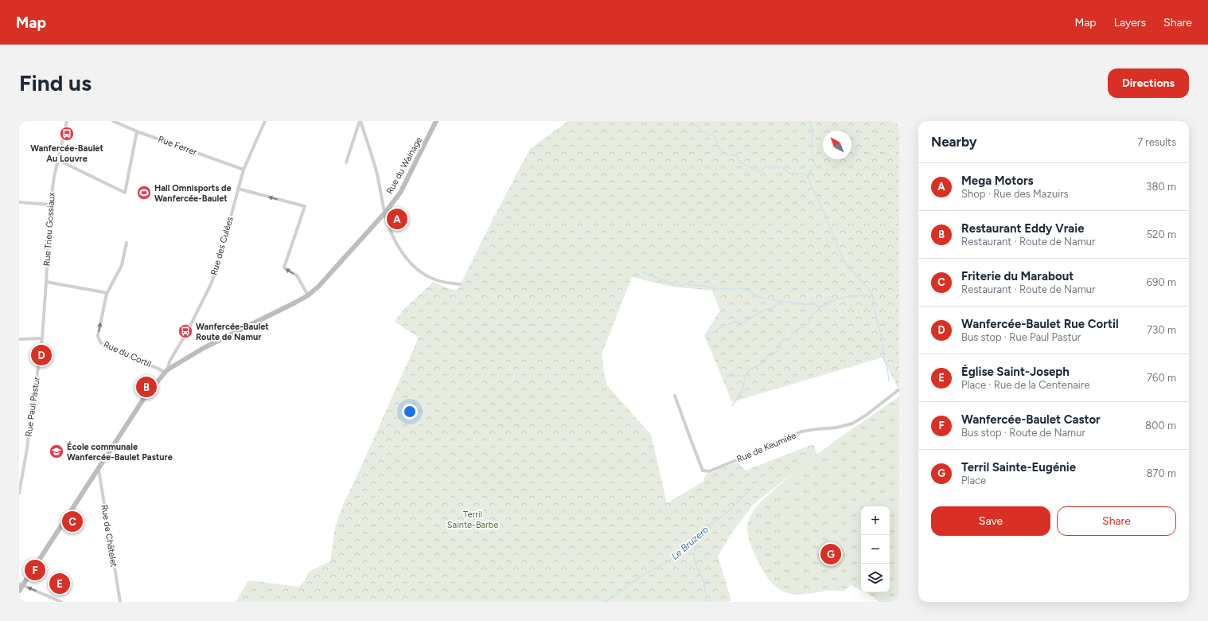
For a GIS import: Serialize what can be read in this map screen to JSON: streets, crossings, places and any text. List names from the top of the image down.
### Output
{
  "streets": {
    "main road": ["Rue du Wainage"],
    "street": [
      "Rue Ferrer",
      "Rue Trieu Gossiaux",
      "Rue des Culées",
      "Rue du Cortil",
      "Rue Paul Pastur",
      "Rue de Keumiée",
      "Rue de Châtelet"
    ]
  },
  "crossings": [
    ["Rue Ferrer", "Rue des Culées"],
    ["Rue du Wainage", "Rue des Culées"],
    ["Rue du Wainage", "Rue du Cortil"],
    ["Rue Trieu Gossiaux", "Rue Paul Pastur"],
    ["Rue des Culées", "Rue du Cortil"]
  ],
  "water": ["Le Bruzero"],
  "parks": ["Terril Sainte-Barbe"],
  "places": {
    "bus stop": ["Wanfercée-Baulet Au Louvre", "Wanfercée-Baulet Route de Namur"],
    "sports": ["Hall Omnisports de Wanfercée-Baulet"],
    "school or university": ["École communale Wanfercée-Baulet Pasture"]
  },
  "north": "top left",
  "page": {
    "header": "Map",
    "nav": ["Map", "Layers", "Share"],
    "buttons": [
      "Directions",
      ["Save", "Share"]
    ],
    "title": "Find us",
    "heading": ["Nearby", "7 results"],
    "list": [
      {
        "mark": "A",
        "name": "Mega Motors",
        "note": "Shop · Rue des Mazuirs",
        "value": "380 m"
      },
      {
        "mark": "B",
        "name": "Restaurant Eddy Vraie",
        "note": "Restaurant · Route de Namur",
        "value": "520 m"
      },
      {
        "mark": "C",
        "name": "Friterie du Marabout",
        "note": "Restaurant · Route de Namur",
        "value": "690 m"
      },
      {
        "mark": "D",
        "name": "Wanfercée-Baulet Rue Cortil",
        "note": "Bus stop · Rue Paul Pastur",
        "value": "730 m"
      },
      {
        "mark": "E",
        "name": "Église Saint-Joseph",
        "note": "Place · Rue de la Centenaire",
        "value": "760 m"
      },
      {
        "mark": "F",
        "name": "Wanfercée-Baulet Castor",
        "note": "Bus stop · Route de Namur",
        "value": "800 m"
      },
      {
        "mark": "G",
        "name": "Terril Sainte-Eugénie",
        "note": "Place",
        "value": "870 m"
      }
    ],
    "pins": [
      "A",
      "D",
      "B",
      "C",
      "G",
      "F",
      "E"
    ],
    "map_buttons": ["+", "−"]
  }
}
